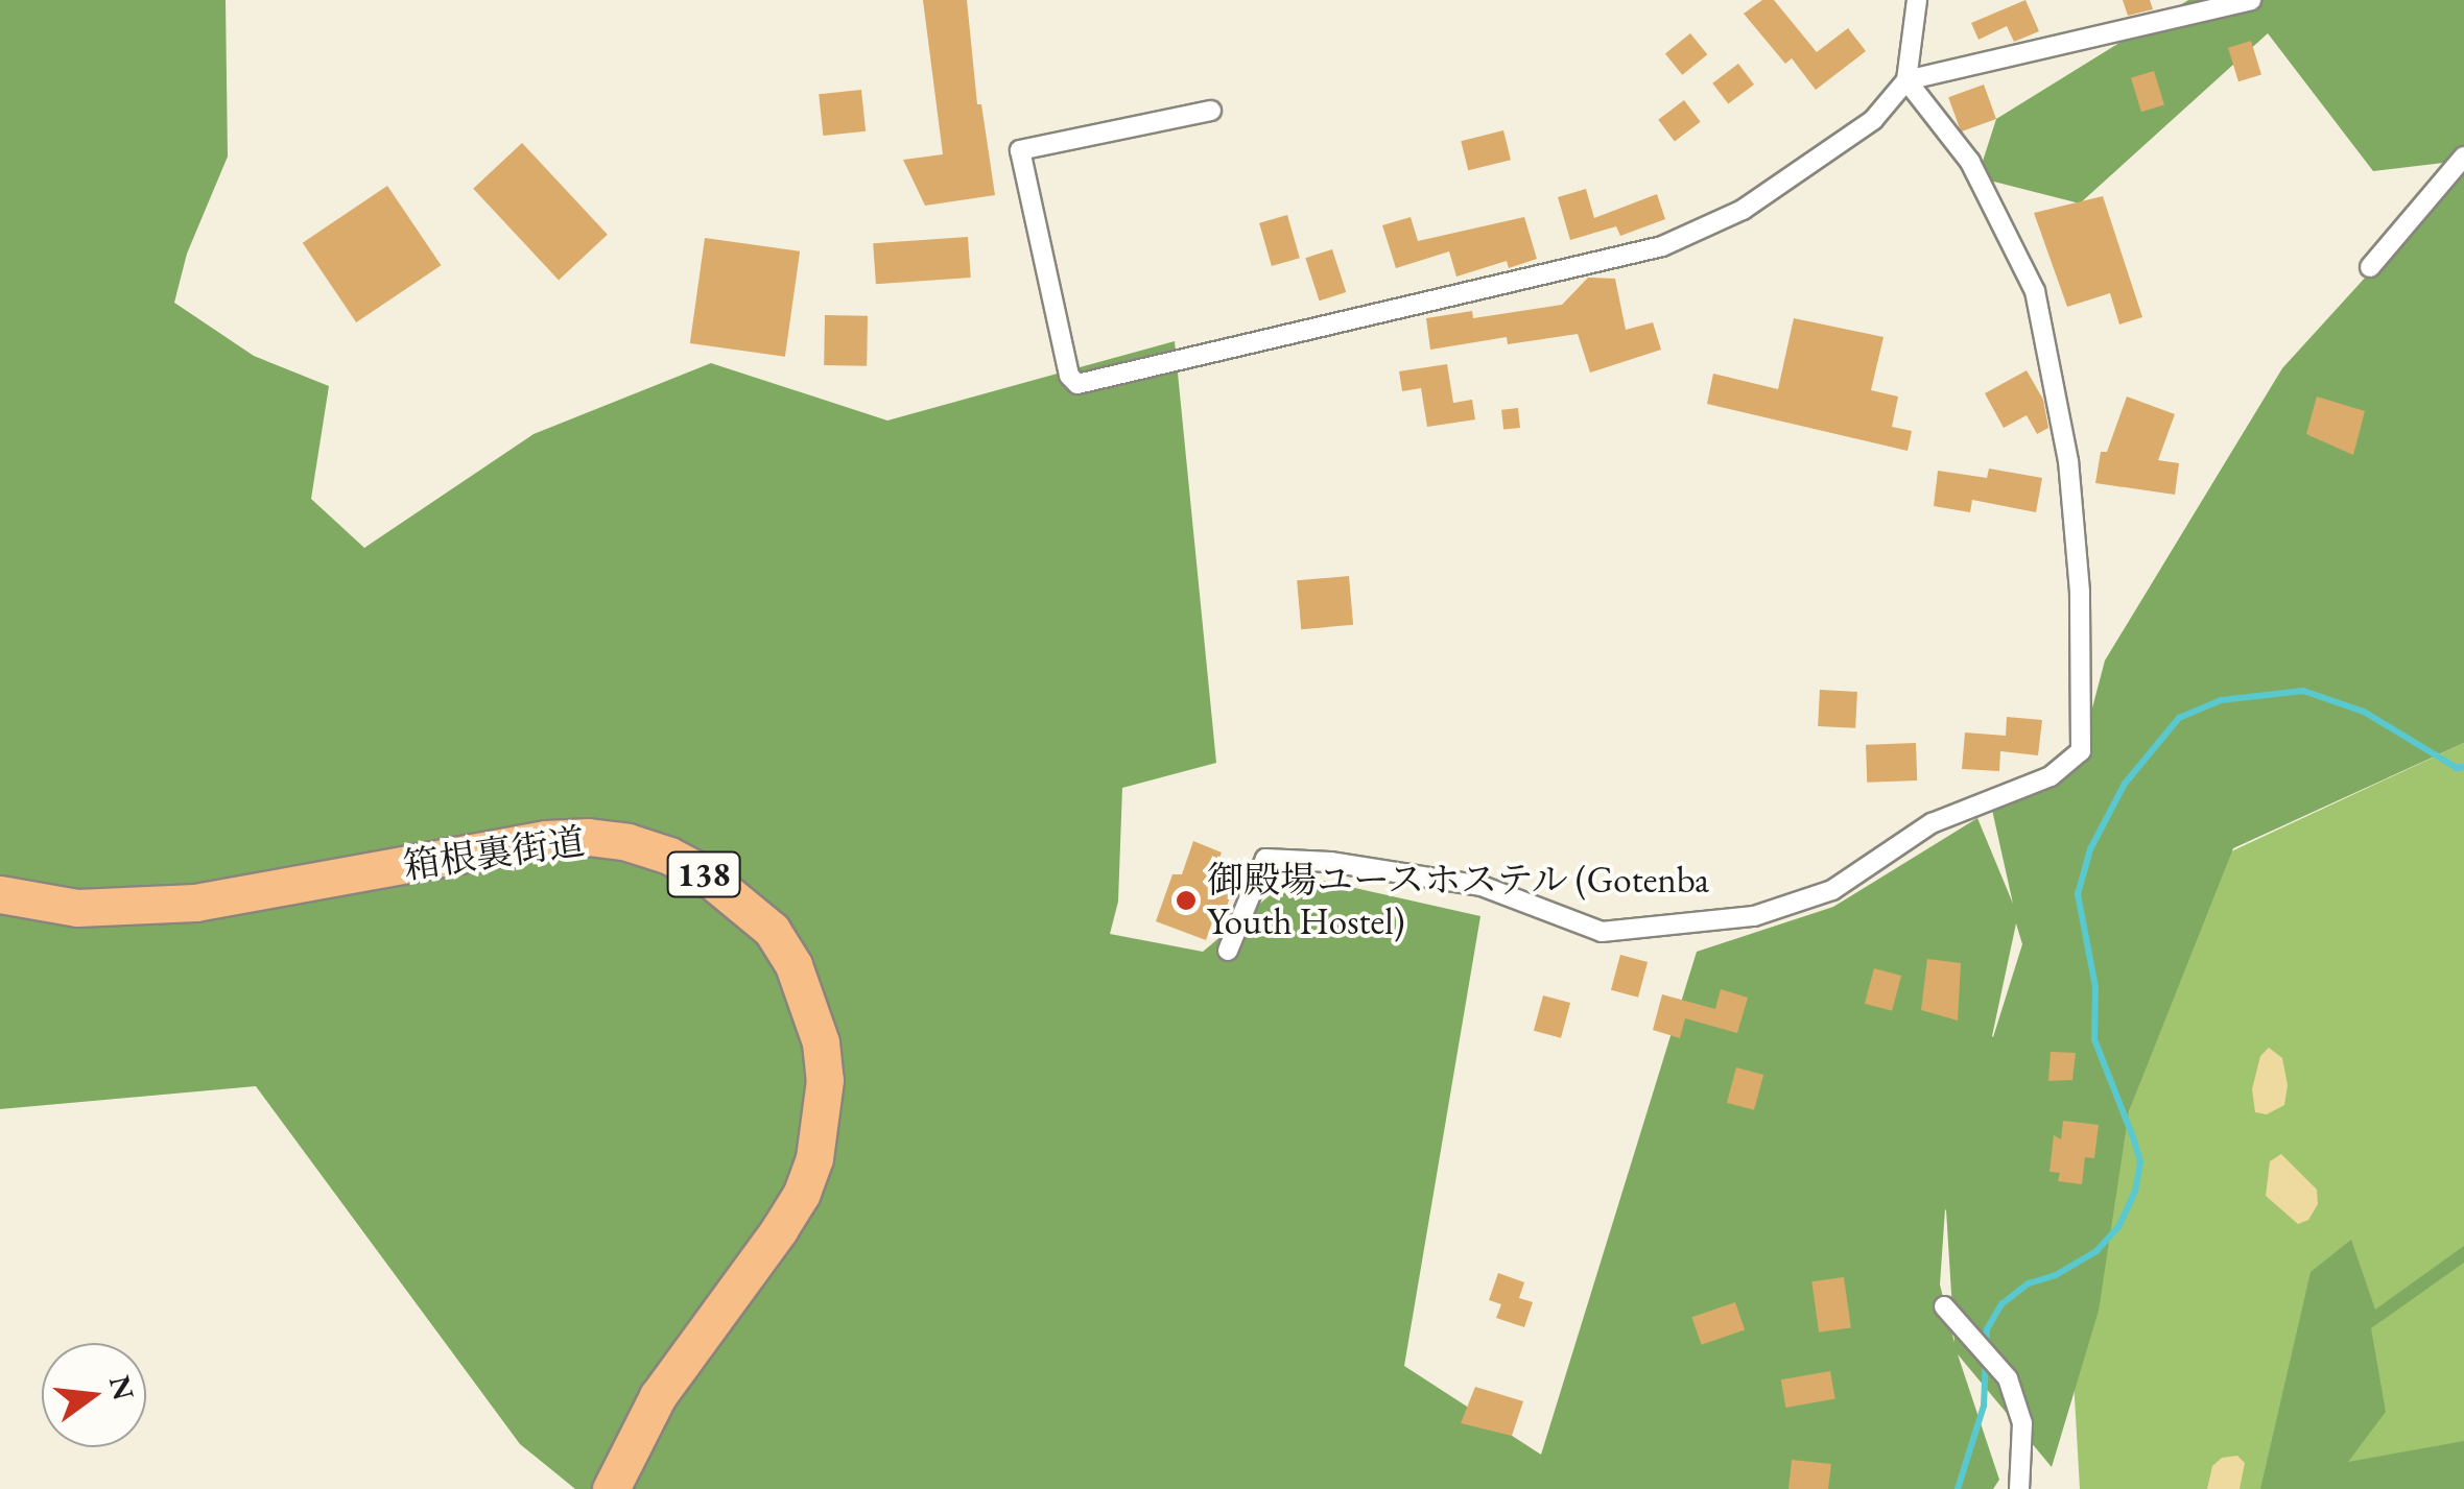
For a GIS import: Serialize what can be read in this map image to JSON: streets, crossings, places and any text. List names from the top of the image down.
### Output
{
  "streets": {
    "highway": ["箱根裏街道", "138"]
  },
  "places": ["御殿場ユースホステル (Gotenba Youth Hostel)"],
  "north": "right"
}
